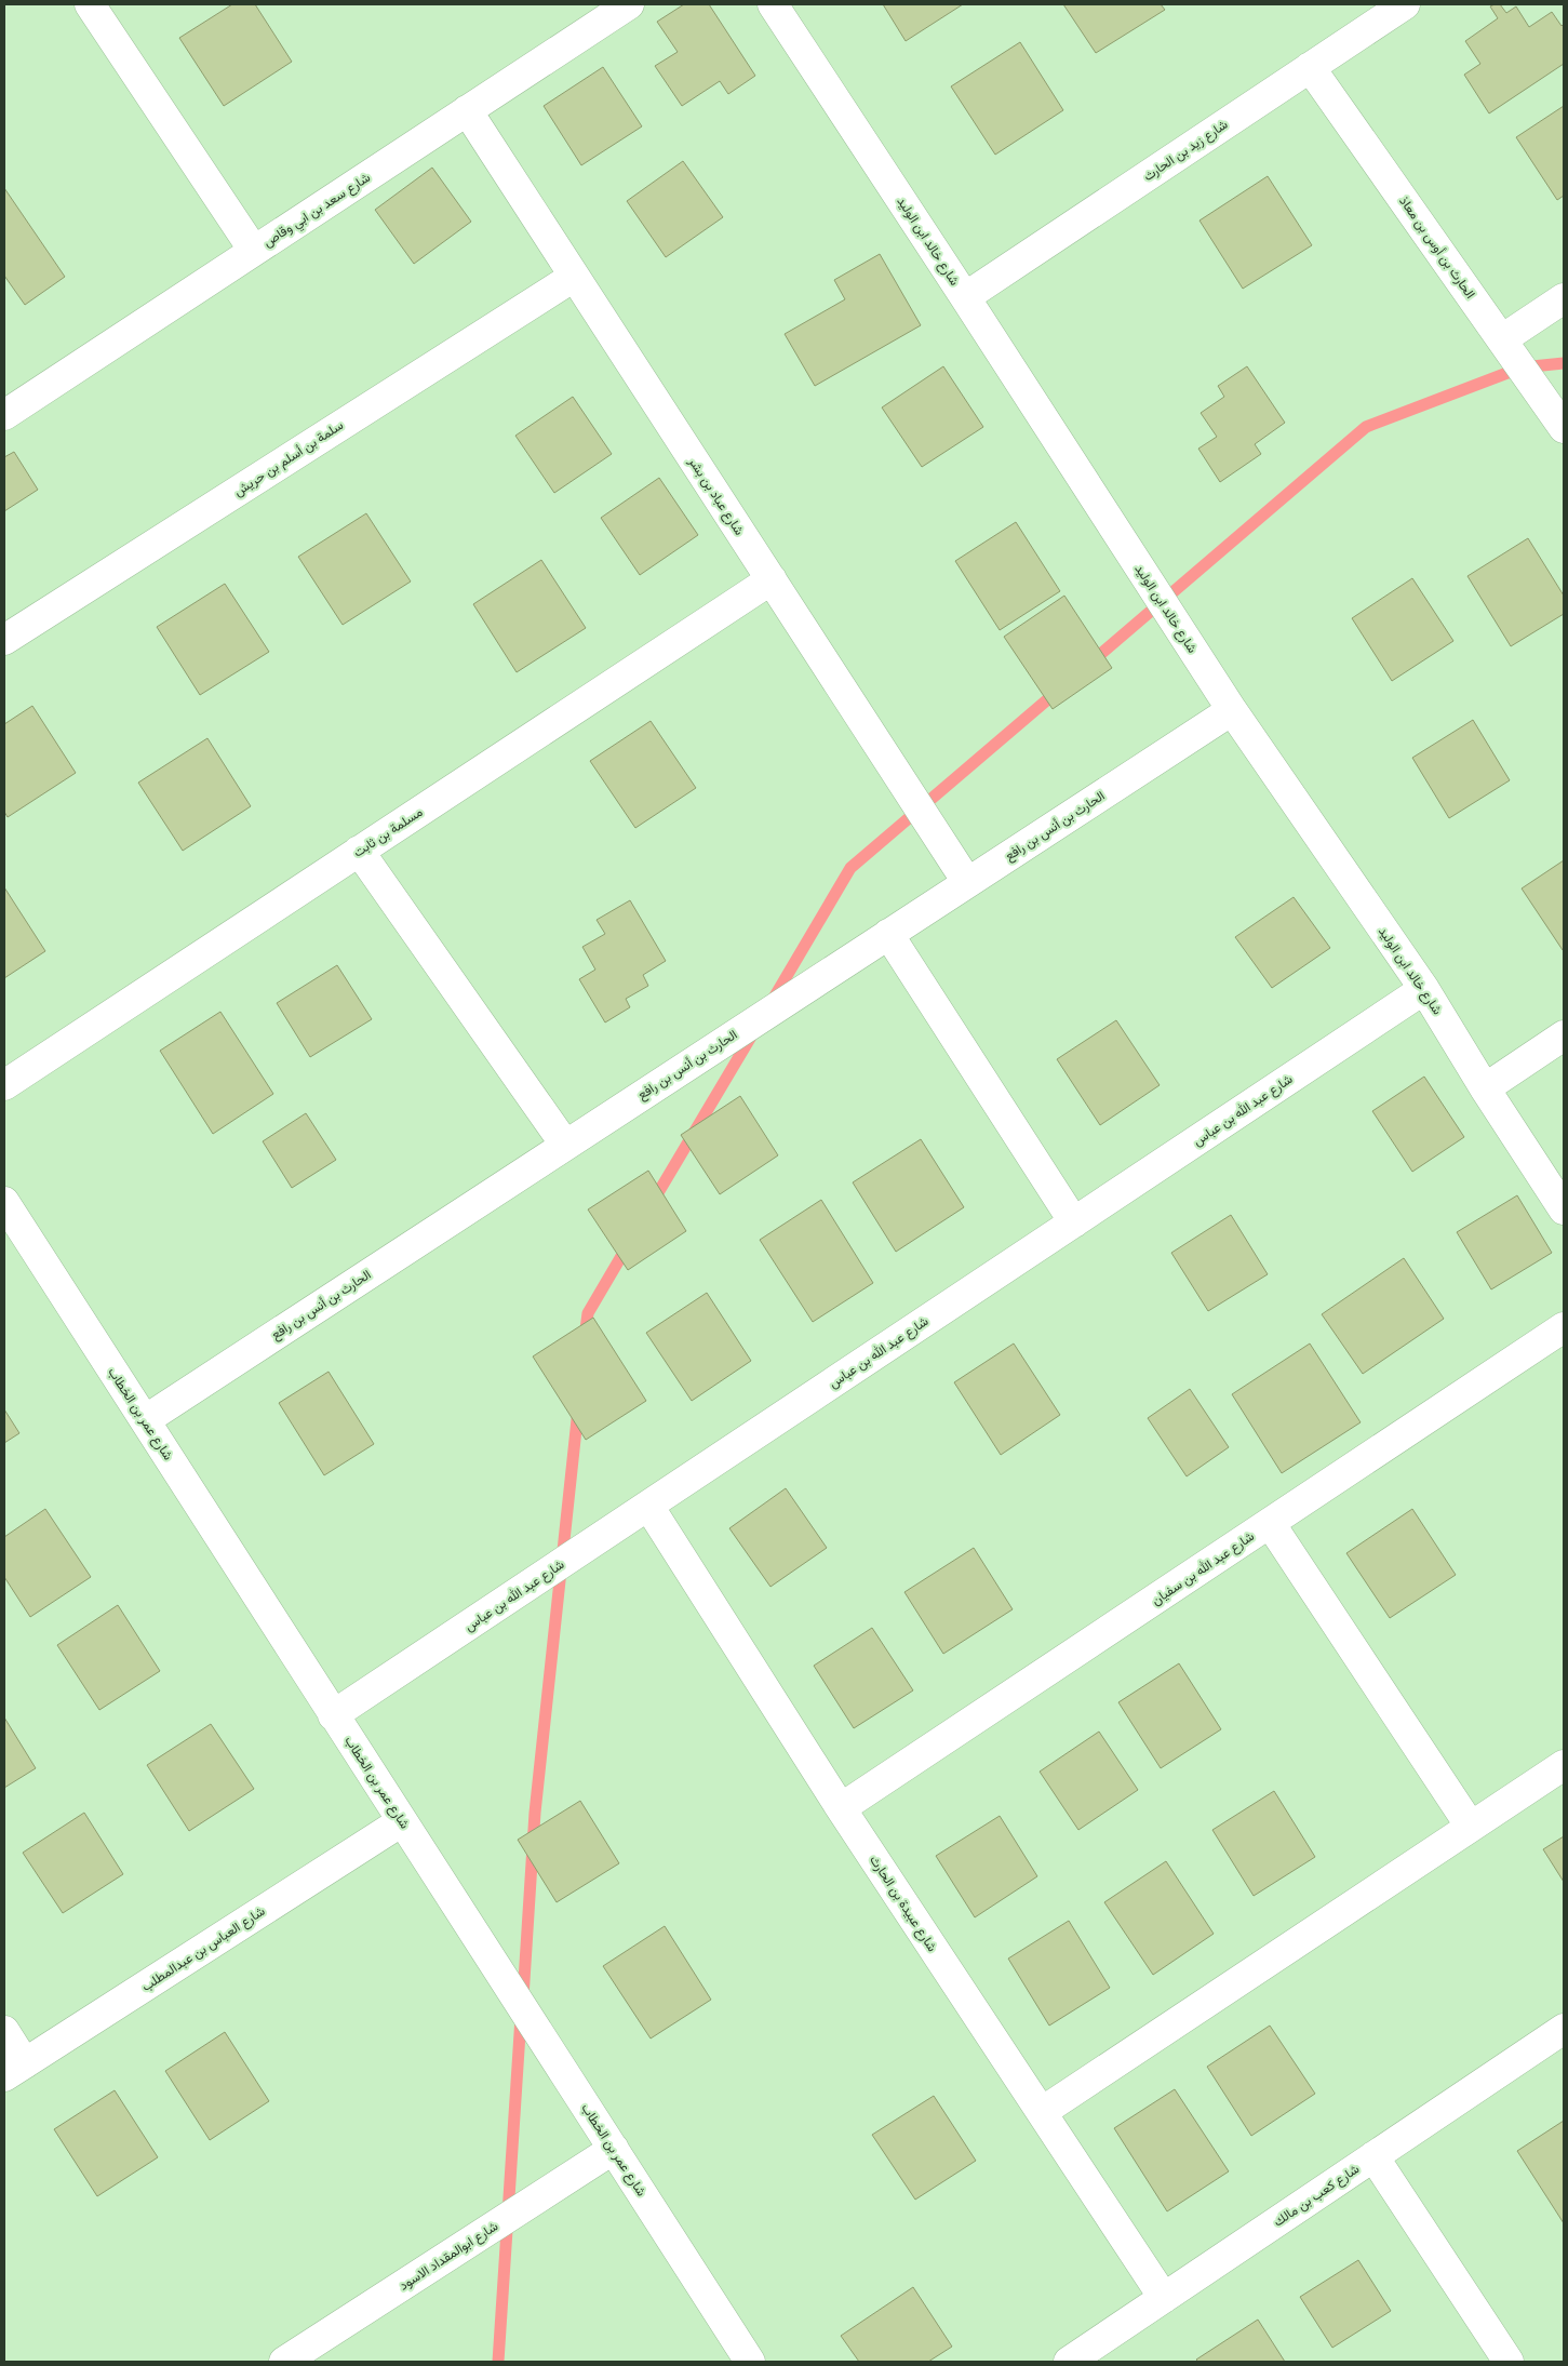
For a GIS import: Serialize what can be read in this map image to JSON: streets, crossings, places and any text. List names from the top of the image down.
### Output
{
  "streets": {
    "street": [
      "شارع زيد بن الحارث",
      "شارع سعد بن ابي وقاص",
      "شارع خالد ابن الوليد",
      "الحارث بن أوس بن معاذ",
      "سلمة بن أسلم بن حريش",
      "شارع عباد بن بشر",
      "الحارث بن أنس بن رافع",
      "مسلمة بن ثابت",
      "شارع عبد الله بن عباس",
      "شارع عمر بن الخطاب",
      "شارع عبد الله بن سفيان",
      "شارع عبيدة بن الحارث",
      "شارع العباس بن عبدالمطلب",
      "شارع كعب بن مالك",
      "شارع ابوالمقداد الاسود"
    ]
  },
  "crossings": [
    ["شارع زيد بن الحارث", "شارع خالد ابن الوليد"],
    ["شارع زيد بن الحارث", "الحارث بن أوس بن معاذ"],
    ["شارع سعد بن ابي وقاص", "شارع عباد بن بشر"],
    ["شارع خالد ابن الوليد", "الحارث بن أنس بن رافع"],
    ["شارع خالد ابن الوليد", "شارع عبد الله بن عباس"],
    ["سلمة بن أسلم بن حريش", "شارع عباد بن بشر"],
    ["شارع عباد بن بشر", "الحارث بن أنس بن رافع"],
    ["شارع عباد بن بشر", "مسلمة بن ثابت"],
    ["الحارث بن أنس بن رافع", "شارع عمر بن الخطاب"],
    ["شارع عبد الله بن عباس", "شارع عمر بن الخطاب"],
    ["شارع عبد الله بن عباس", "شارع عبيدة بن الحارث"],
    ["شارع عمر بن الخطاب", "شارع العباس بن عبدالمطلب"],
    ["شارع عمر بن الخطاب", "شارع ابوالمقداد الاسود"],
    ["شارع عبد الله بن سفيان", "شارع عبيدة بن الحارث"],
    ["شارع عبيدة بن الحارث", "شارع كعب بن مالك"]
  ]
}
